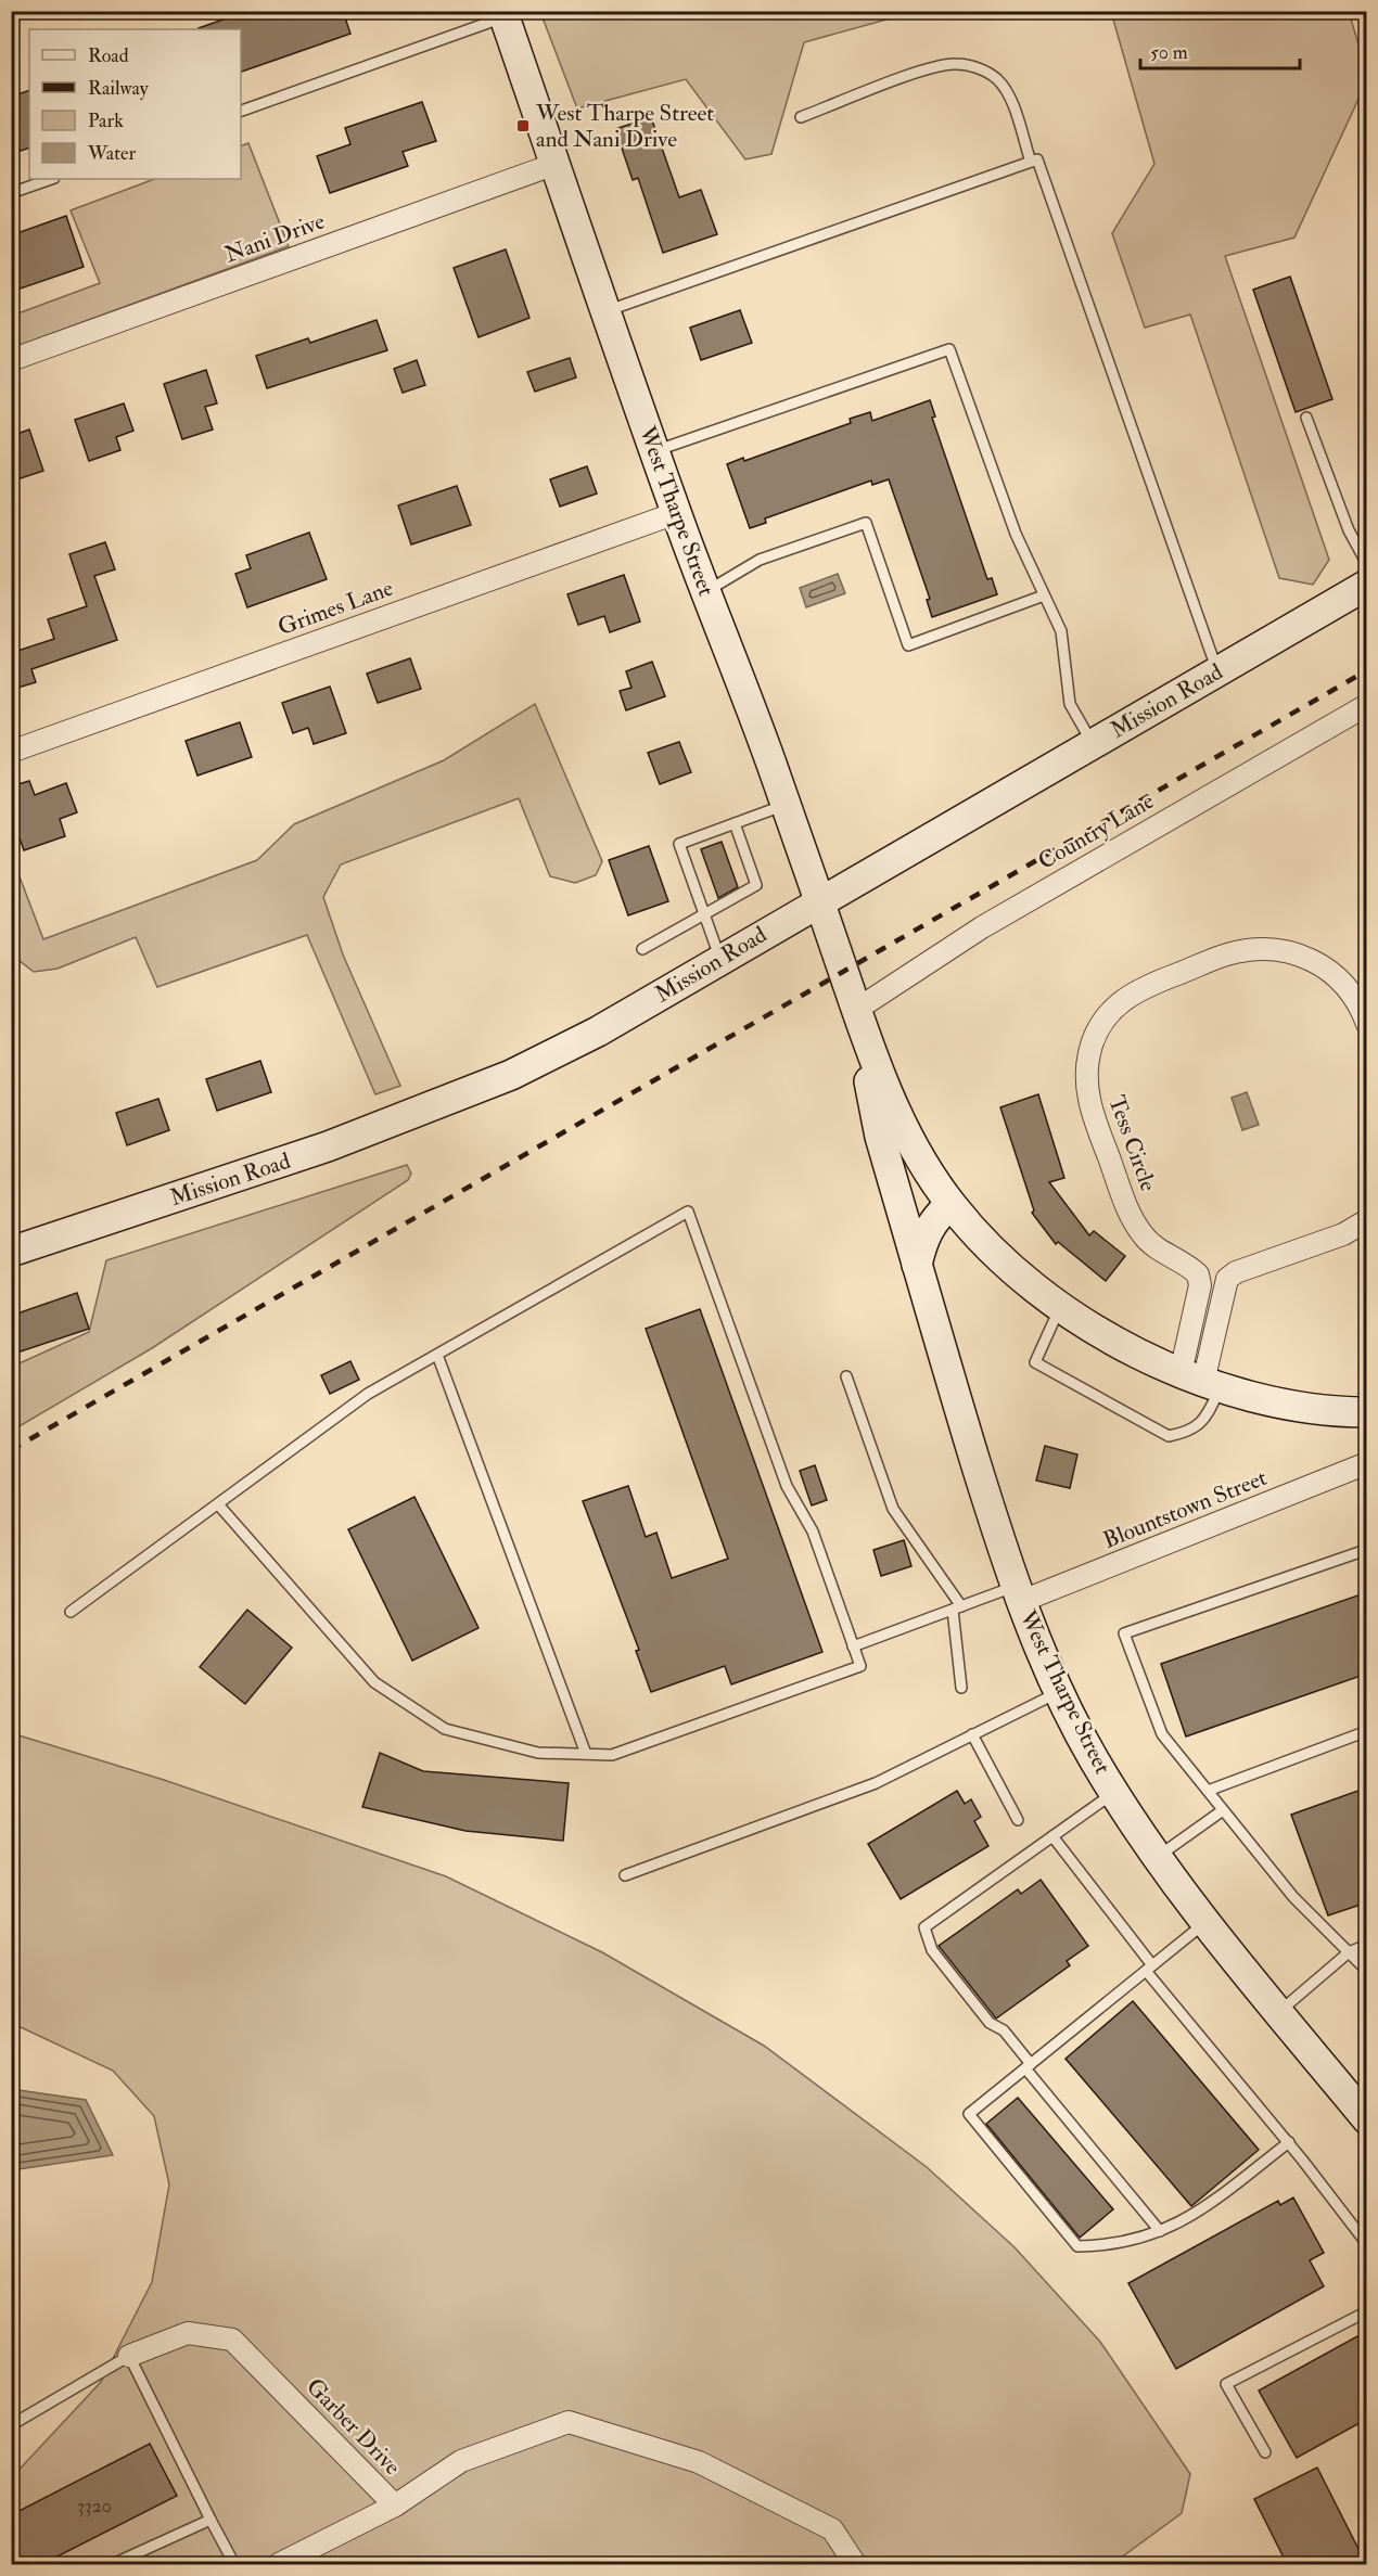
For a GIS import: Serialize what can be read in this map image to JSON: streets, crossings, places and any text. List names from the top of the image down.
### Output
{
  "streets": {
    "main road": ["West Tharpe Street", "Mission Road"],
    "street": [
      "Nani Drive",
      "Grimes Lane",
      "Country Lane",
      "Tess Circle",
      "Blountstown Street",
      "Garber Drive"
    ]
  },
  "crossings": [
    ["Nani Drive", "West Tharpe Street"],
    ["West Tharpe Street", "Grimes Lane"],
    ["West Tharpe Street", "Mission Road"],
    ["West Tharpe Street", "Country Lane"],
    ["West Tharpe Street", "Blountstown Street"]
  ],
  "places": {
    "transit": ["West Tharpe Street and Nani Drive"]
  },
  "house_numbers": ["3320"],
  "legend": [
    "Road",
    "Railway",
    "Park",
    "Water"
  ],
  "scale_bar": "50 m"
}
